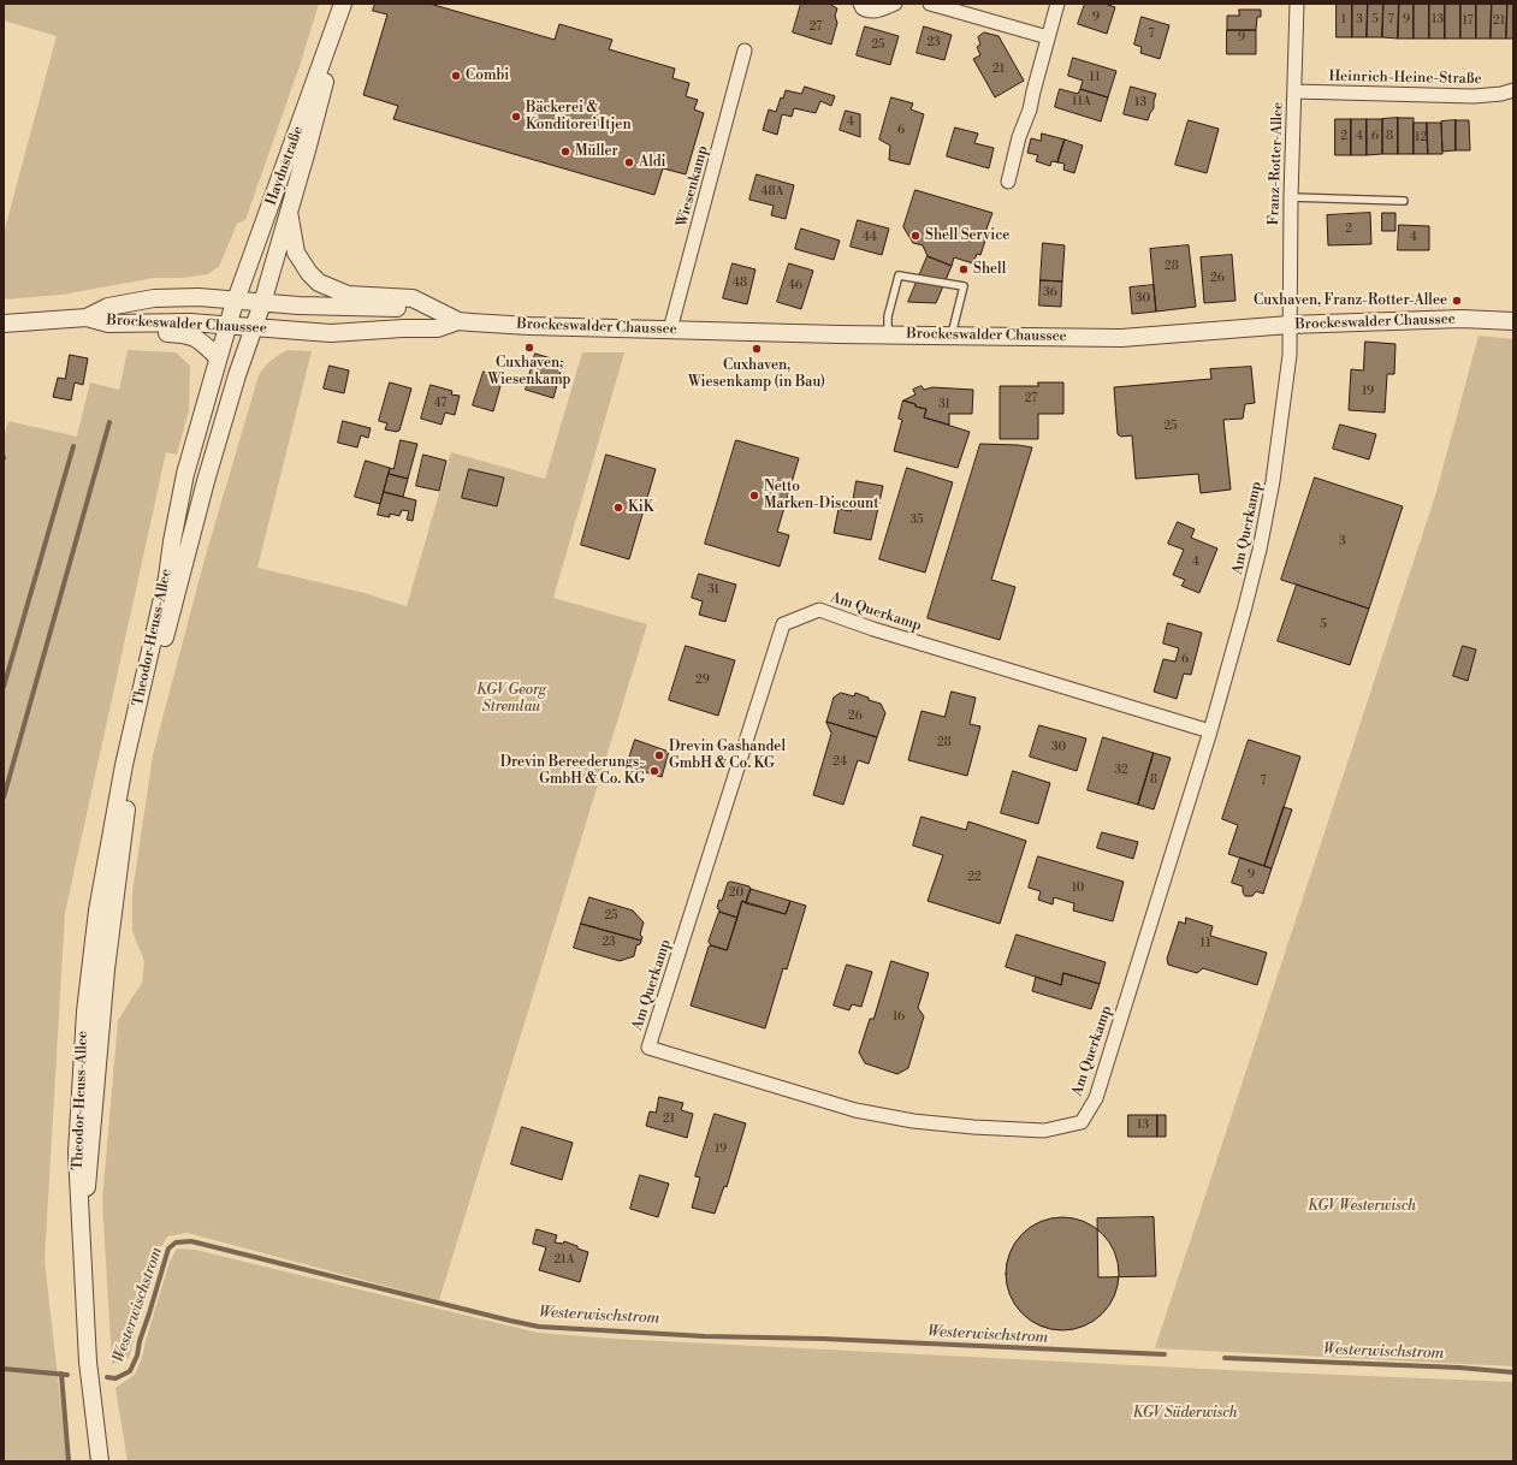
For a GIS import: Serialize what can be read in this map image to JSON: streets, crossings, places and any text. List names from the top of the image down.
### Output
{
  "streets": {
    "street": [
      "Heinrich-Heine-Straße",
      "Franz-Rotter-Allee",
      "Haydnstraße",
      "Wiesenkamp",
      "Brockeswalder Chaussee",
      "Am Querkamp",
      "Theodor-Heuss-Allee"
    ]
  },
  "crossings": [
    ["Heinrich-Heine-Straße", "Franz-Rotter-Allee"],
    ["Franz-Rotter-Allee", "Brockeswalder Chaussee"],
    ["Franz-Rotter-Allee", "Am Querkamp"],
    ["Haydnstraße", "Brockeswalder Chaussee"],
    ["Haydnstraße", "Theodor-Heuss-Allee"],
    ["Wiesenkamp", "Brockeswalder Chaussee"],
    ["Brockeswalder Chaussee", "Am Querkamp"],
    ["Brockeswalder Chaussee", "Theodor-Heuss-Allee"]
  ],
  "water": ["Westerwischstrom"],
  "parks": ["KGV Georg Stremlau", "KGV Westerwisch", "KGV Süderwisch"],
  "places": [
    "Combi",
    "Bäckerei & Konditorei Itjen",
    "Müller",
    "Aldi",
    "Shell Service",
    "Shell",
    "Cuxhaven, Franz-Rotter-Allee",
    "Cuxhaven, Wiesenkamp",
    "Cuxhaven, Wiesenkamp (in Bau)",
    "Netto Marken-Discount",
    "KiK",
    "Drevin Gashandel GmbH & Co. KG",
    "Drevin Bereederungs- GmbH & Co. KG"
  ],
  "house_numbers": [
    "9",
    "1",
    "3",
    "5",
    "7",
    "9",
    "13",
    "17",
    "21",
    "27",
    "7",
    "9",
    "23",
    "25",
    "21",
    "11",
    "11A",
    "13",
    "4",
    "6",
    "2",
    "4",
    "6",
    "8",
    "12",
    "48A",
    "2",
    "44",
    "4",
    "28",
    "26",
    "48",
    "46",
    "36",
    "30",
    "19",
    "27",
    "47",
    "31",
    "25",
    "35",
    "3",
    "4",
    "31",
    "5",
    "6",
    "29",
    "26",
    "28",
    "30",
    "24",
    "32",
    "8",
    "7",
    "9",
    "22",
    "10",
    "20",
    "25",
    "23",
    "11",
    "16",
    "21",
    "13",
    "19",
    "21A"
  ]
}
